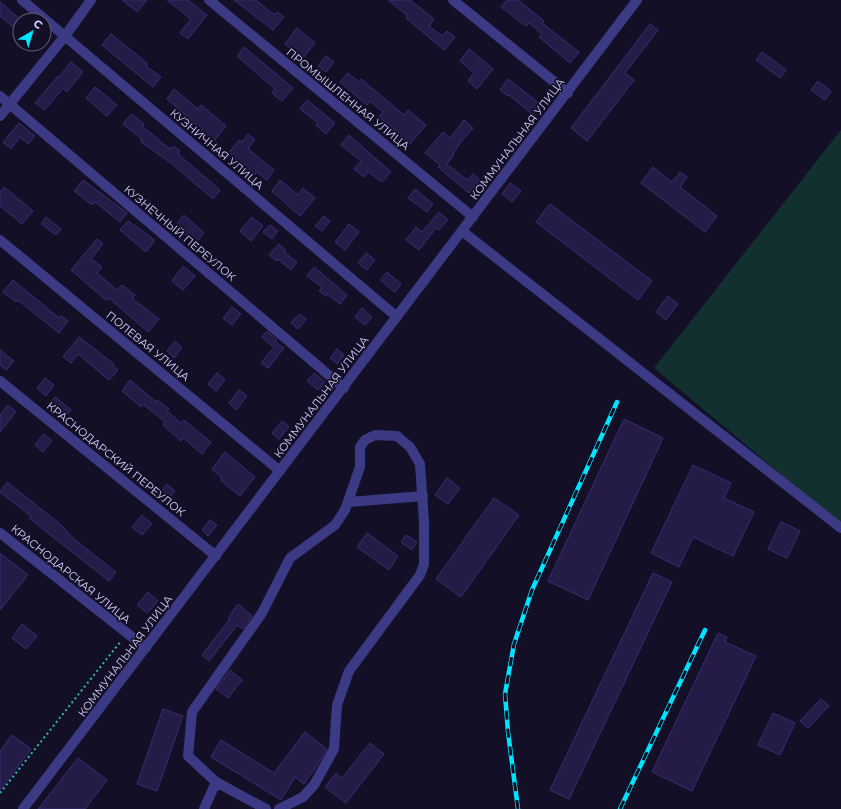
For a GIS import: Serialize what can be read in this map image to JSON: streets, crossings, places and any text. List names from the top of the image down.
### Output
{
  "streets": {
    "street": [
      "ПРОМЫШЛЕННАЯ УЛИЦА",
      "КОММУНАЛЬНАЯ УЛИЦА",
      "КУЗНИЧНАЯ УЛИЦА",
      "КУЗНЕЧНЫЙ ПЕРЕУЛОК",
      "ПОЛЕВАЯ УЛИЦА",
      "КРАСНОДАРСКИЙ ПЕРЕУЛОК",
      "КРАСНОДАРСКАЯ УЛИЦА"
    ]
  },
  "crossings": [
    ["ПРОМЫШЛЕННАЯ УЛИЦА", "КОММУНАЛЬНАЯ УЛИЦА"],
    ["КОММУНАЛЬНАЯ УЛИЦА", "КУЗНИЧНАЯ УЛИЦА"],
    ["КОММУНАЛЬНАЯ УЛИЦА", "КУЗНЕЧНЫЙ ПЕРЕУЛОК"],
    ["КОММУНАЛЬНАЯ УЛИЦА", "ПОЛЕВАЯ УЛИЦА"],
    ["КОММУНАЛЬНАЯ УЛИЦА", "КРАСНОДАРСКИЙ ПЕРЕУЛОК"],
    ["КОММУНАЛЬНАЯ УЛИЦА", "КРАСНОДАРСКАЯ УЛИЦА"]
  ],
  "north": "top right"
}
